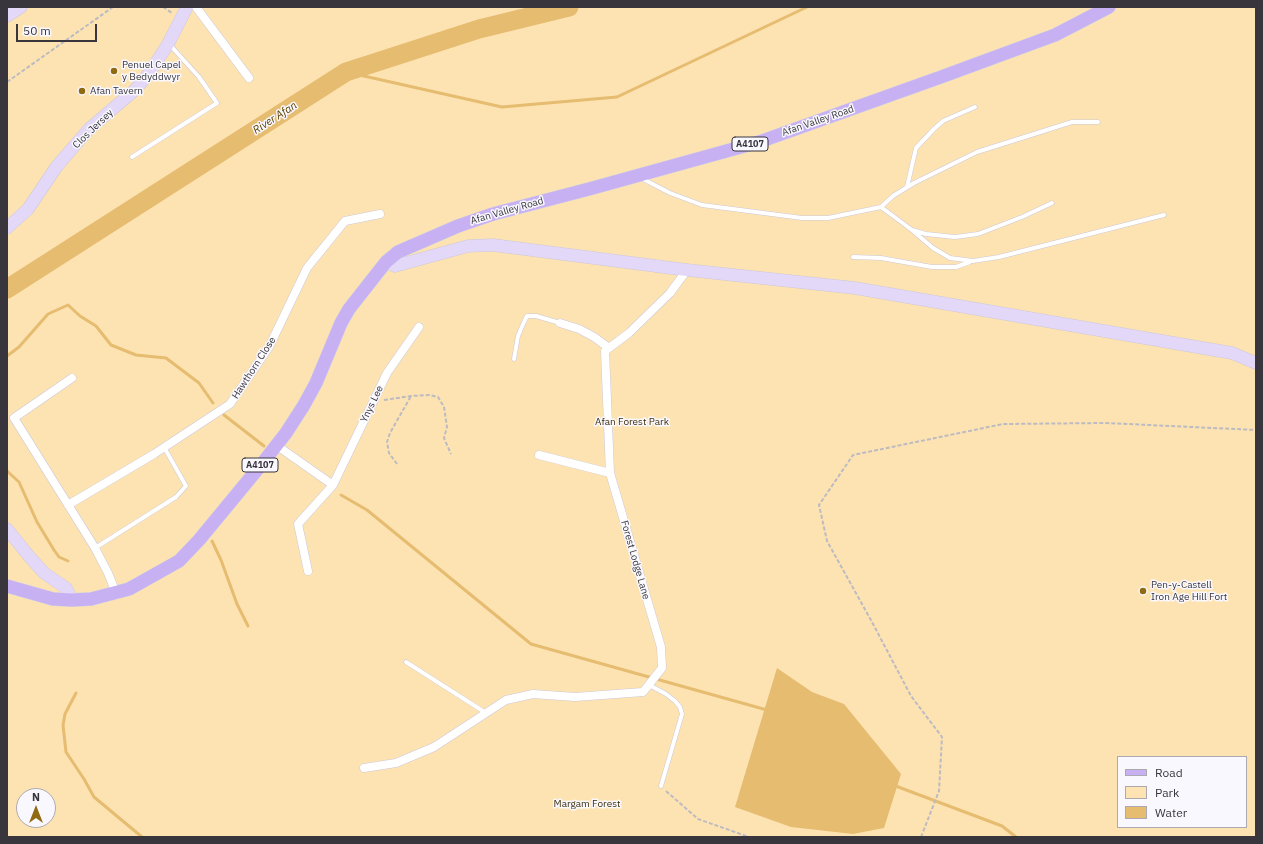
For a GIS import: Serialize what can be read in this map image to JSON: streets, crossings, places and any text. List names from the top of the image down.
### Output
{
  "streets": {
    "main road": ["Afan Valley Road", "Clos Jersey", "A4107"],
    "street": ["Hawthorn Close", "Ynys Lee", "Forest Lodge Lane"]
  },
  "crossings": [
    ["Afan Valley Road", "A4107"]
  ],
  "water": ["River Afan"],
  "parks": ["Afan Forest Park", "Margam Forest"],
  "places": ["Penuel Capel y Bedyddwyr", "Afan Tavern", "Pen-y-Castell Iron Age Hill Fort"],
  "legend": ["Road", "Park", "Water"],
  "scale_bar": "50 m",
  "north": "top"
}
